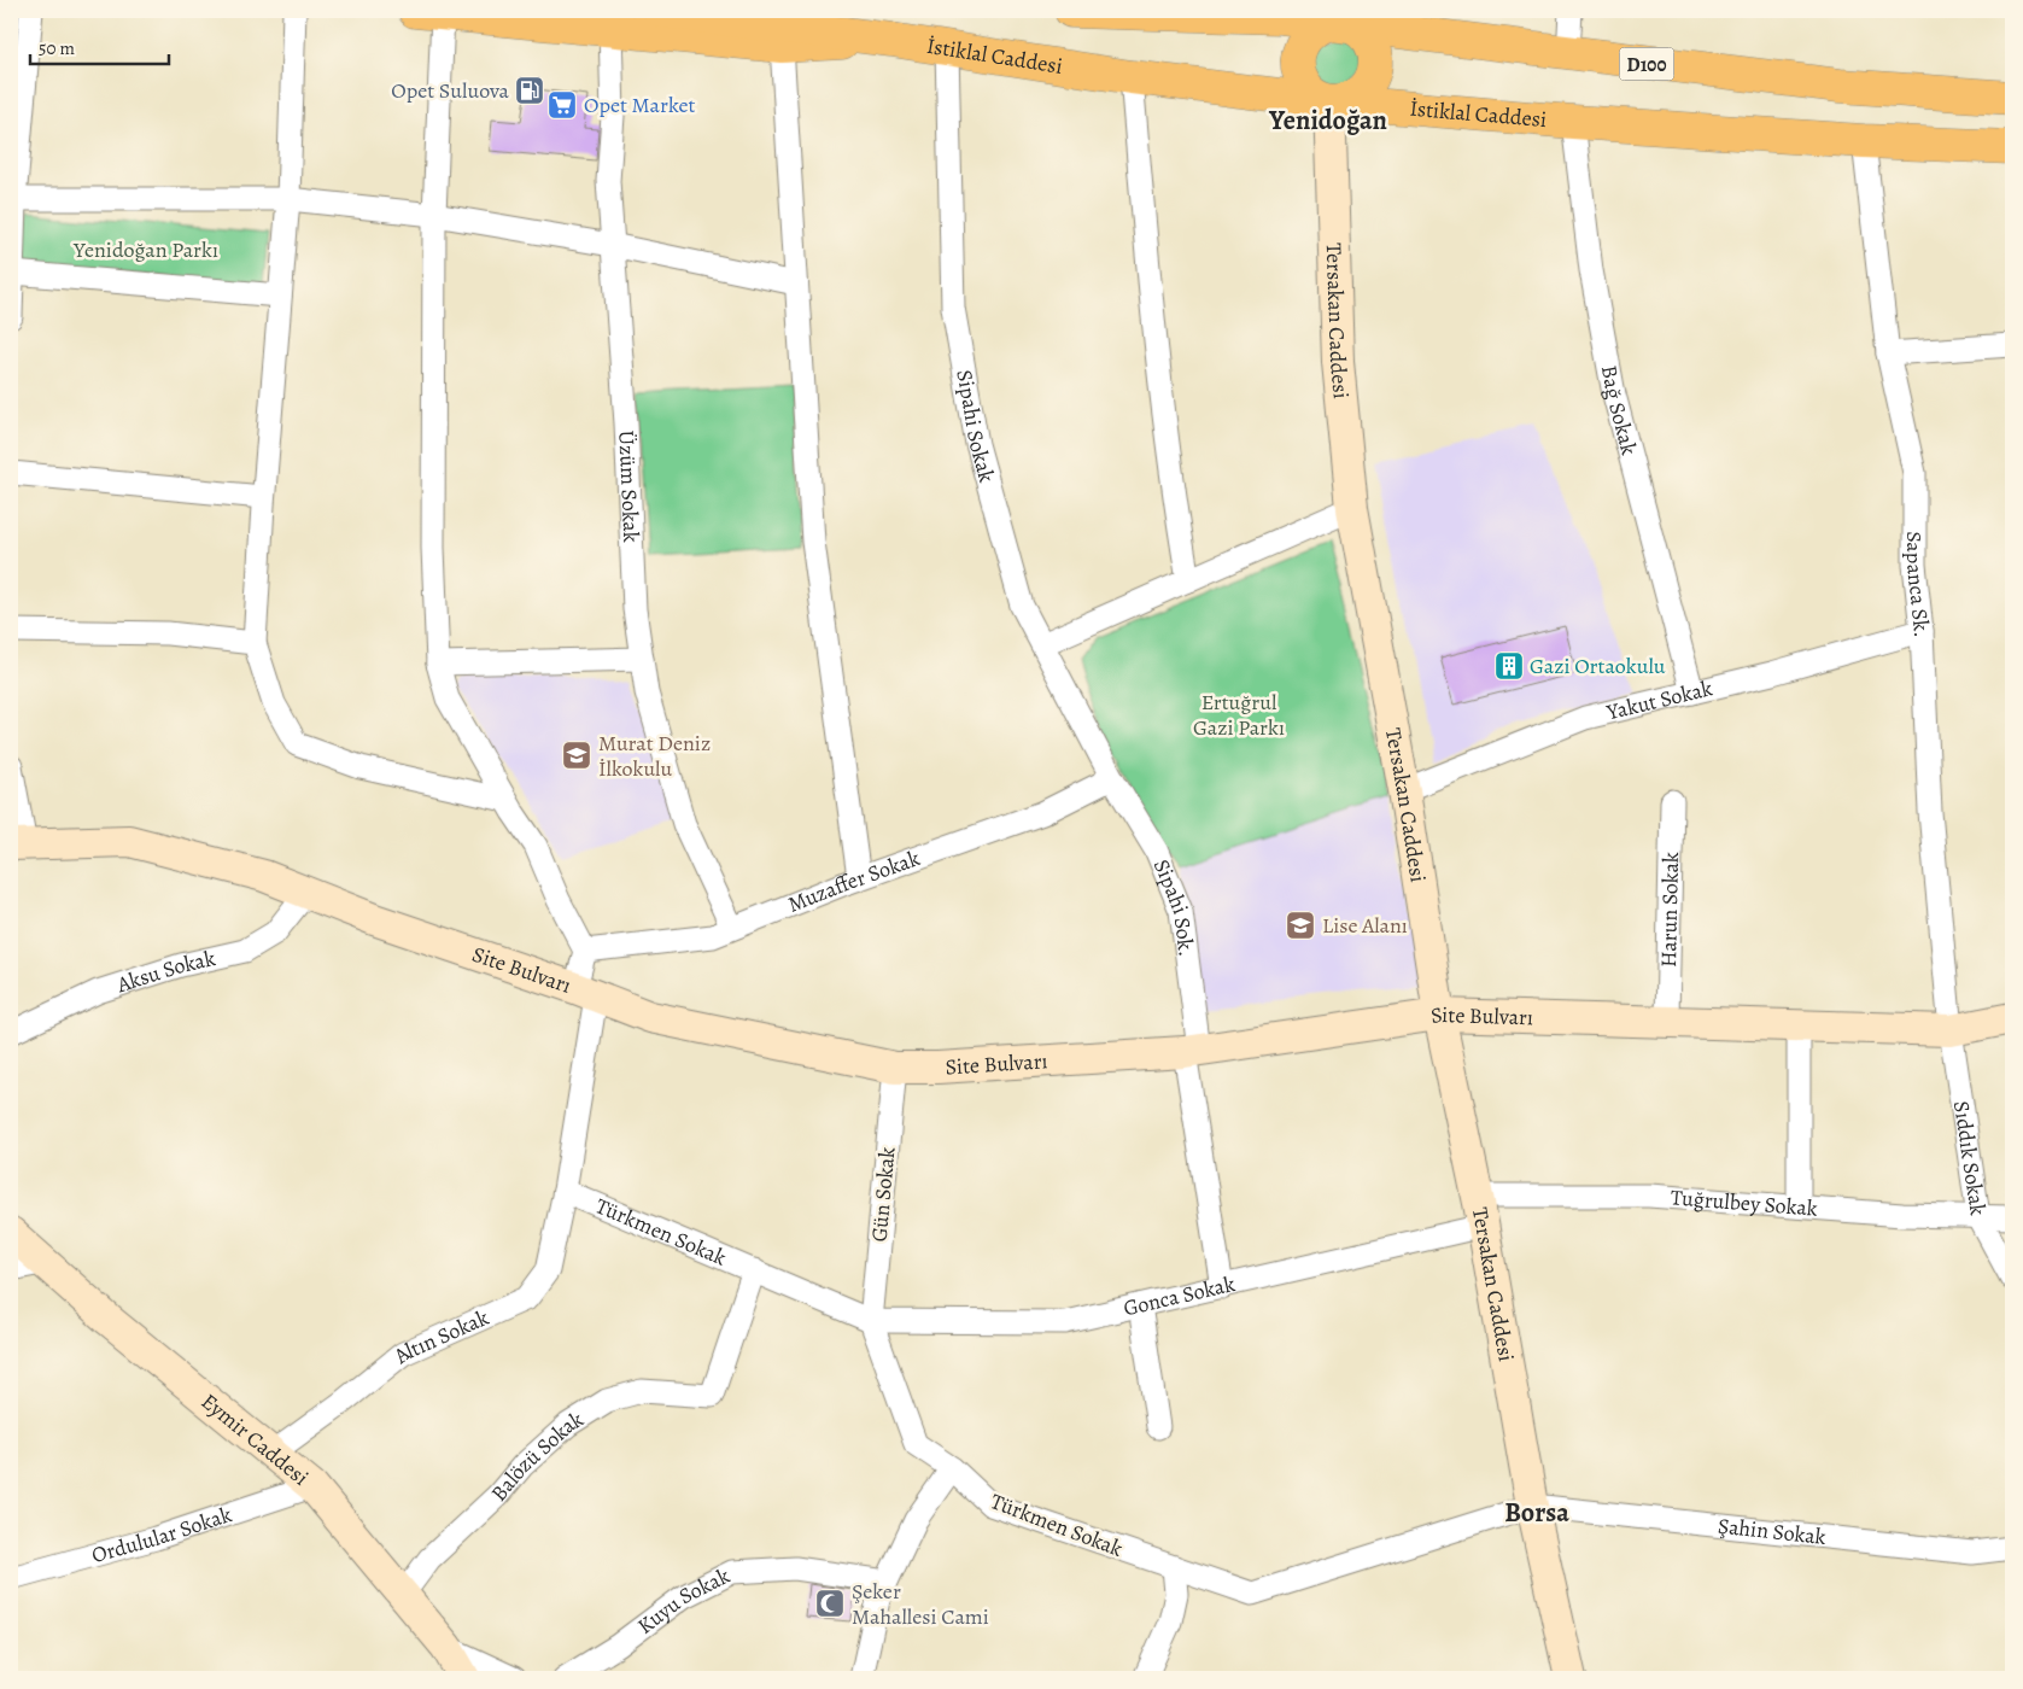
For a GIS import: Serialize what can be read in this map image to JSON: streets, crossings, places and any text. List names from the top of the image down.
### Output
{
  "streets": {
    "main road": ["İstiklal Caddesi", "D100"],
    "street": [
      "Tersakan Caddesi",
      "Bağ Sokak",
      "Sipahi Sokak",
      "Üzüm Sokak",
      "Sapanca Sk.",
      "Yakut Sokak",
      "Muzaffer Sokak",
      "Sipahi Sok.",
      "Harun Sokak",
      "Site Bulvarı",
      "Aksu Sokak",
      "Sıddık Sokak",
      "Gün Sokak",
      "Tuğrulbey Sokak",
      "Türkmen Sokak",
      "Gonca Sokak",
      "Altın Sokak",
      "Eymir Caddesi",
      "Balözü Sokak",
      "Şahin Sokak",
      "Ordulular Sokak",
      "Kuyu Sokak"
    ]
  },
  "crossings": [
    ["İstiklal Caddesi", "D100"],
    ["İstiklal Caddesi", "Tersakan Caddesi"],
    ["İstiklal Caddesi", "Bağ Sokak"],
    ["İstiklal Caddesi", "Sipahi Sokak"],
    ["İstiklal Caddesi", "Sapanca Sk."],
    ["D100", "Tersakan Caddesi"],
    ["Tersakan Caddesi", "Yakut Sokak"],
    ["Tersakan Caddesi", "Site Bulvarı"],
    ["Tersakan Caddesi", "Tuğrulbey Sokak"],
    ["Tersakan Caddesi", "Türkmen Sokak"],
    ["Tersakan Caddesi", "Gonca Sokak"],
    ["Tersakan Caddesi", "Şahin Sokak"],
    ["Bağ Sokak", "Yakut Sokak"],
    ["Sipahi Sokak", "Muzaffer Sokak"],
    ["Sipahi Sokak", "Sipahi Sok."],
    ["Üzüm Sokak", "Muzaffer Sokak"],
    ["Sapanca Sk.", "Yakut Sokak"],
    ["Sapanca Sk.", "Site Bulvarı"],
    ["Sapanca Sk.", "Sıddık Sokak"],
    ["Muzaffer Sokak", "Sipahi Sok."],
    ["Sipahi Sok.", "Site Bulvarı"],
    ["Sipahi Sok.", "Gonca Sokak"],
    ["Harun Sokak", "Site Bulvarı"],
    ["Site Bulvarı", "Aksu Sokak"],
    ["Site Bulvarı", "Sıddık Sokak"],
    ["Site Bulvarı", "Gün Sokak"],
    ["Sıddık Sokak", "Tuğrulbey Sokak"],
    ["Gün Sokak", "Türkmen Sokak"],
    ["Gün Sokak", "Gonca Sokak"],
    ["Türkmen Sokak", "Gonca Sokak"],
    ["Türkmen Sokak", "Altın Sokak"],
    ["Türkmen Sokak", "Balözü Sokak"],
    ["Türkmen Sokak", "Şahin Sokak"],
    ["Altın Sokak", "Eymir Caddesi"],
    ["Eymir Caddesi", "Balözü Sokak"],
    ["Eymir Caddesi", "Ordulular Sokak"]
  ],
  "districts": ["Yenidoğan", "Borsa"],
  "parks": ["Yenidoğan Parkı", "Ertuğrul Gazi Parkı"],
  "places": {
    "fuel station": ["Opet Suluova"],
    "supermarket": ["Opet Market"],
    "building": ["Gazi Ortaokulu"],
    "school or university": ["Murat Deniz İlkokulu", "Lise Alanı"],
    "mosque": ["Şeker Mahallesi Cami"]
  },
  "scale_bar": "50 m"
}
